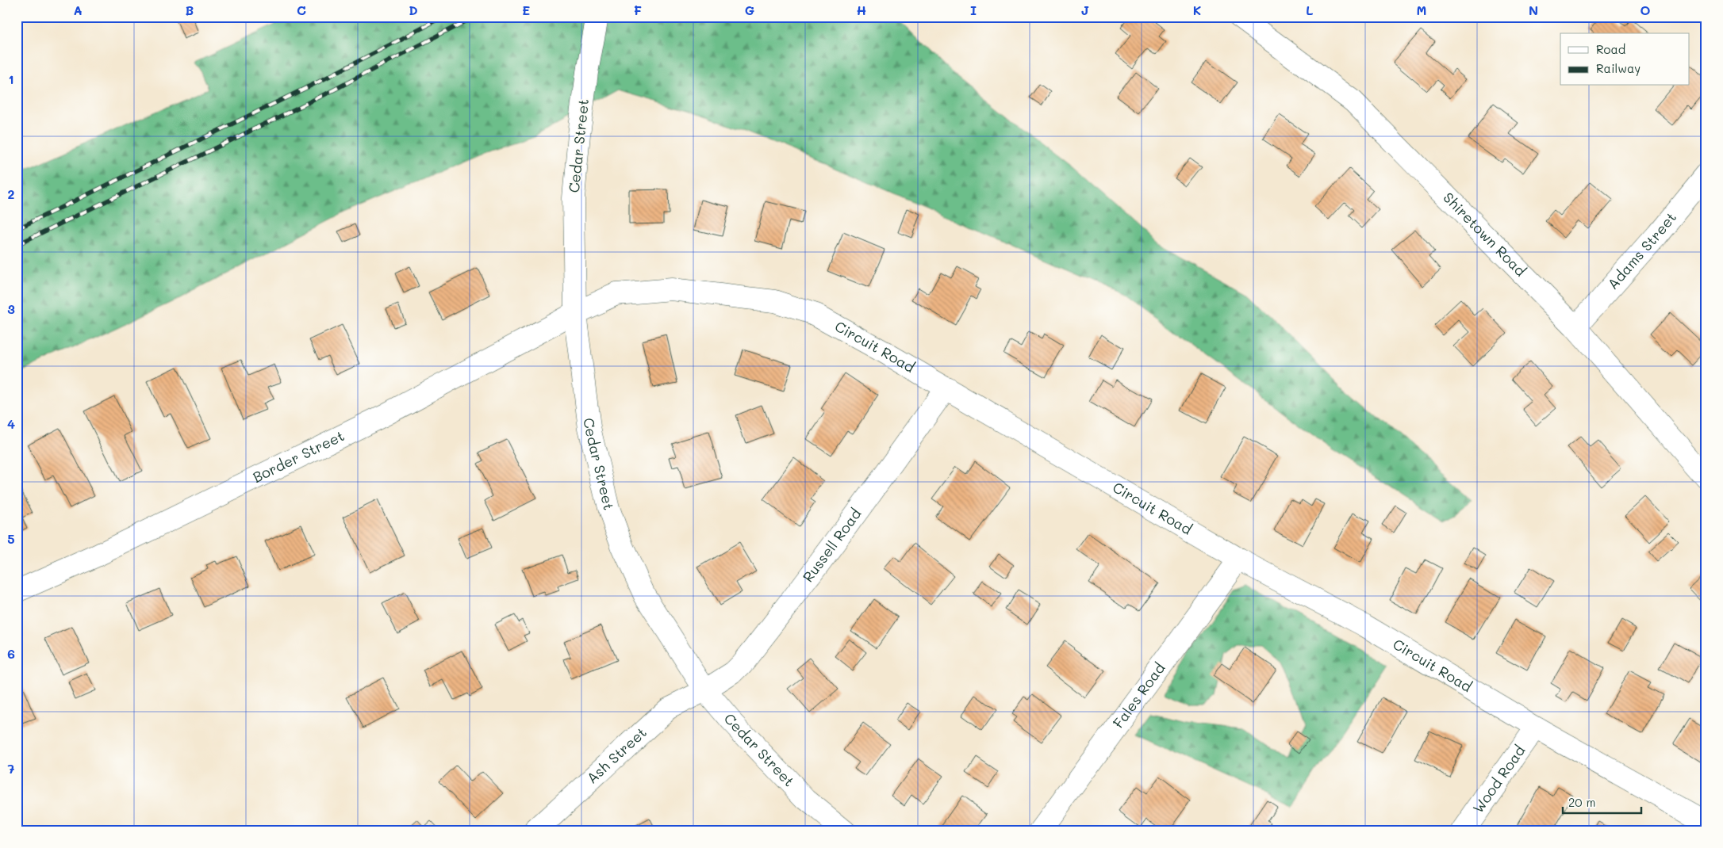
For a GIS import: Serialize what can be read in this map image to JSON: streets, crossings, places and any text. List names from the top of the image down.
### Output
{
  "streets": {
    "street": [
      "Cedar Street",
      "Shiretown Road",
      "Adams Street",
      "Circuit Road",
      "Border Street",
      "Russell Road",
      "Fales Road",
      "Ash Street",
      "Wood Road"
    ]
  },
  "crossings": [
    ["Cedar Street", "Circuit Road"],
    ["Cedar Street", "Border Street"],
    ["Cedar Street", "Russell Road"],
    ["Cedar Street", "Ash Street"],
    ["Shiretown Road", "Adams Street"],
    ["Circuit Road", "Border Street"],
    ["Circuit Road", "Russell Road"],
    ["Circuit Road", "Fales Road"],
    ["Circuit Road", "Wood Road"],
    ["Russell Road", "Ash Street"]
  ],
  "legend": ["Road", "Railway"],
  "scale_bar": "20 m",
  "grid": {
    "columns": [
      "A",
      "B",
      "C",
      "D",
      "E",
      "F",
      "G",
      "H",
      "I",
      "J",
      "K",
      "L",
      "M",
      "N",
      "O"
    ],
    "rows": [
      "1",
      "2",
      "3",
      "4",
      "5",
      "6",
      "7"
    ]
  }
}
